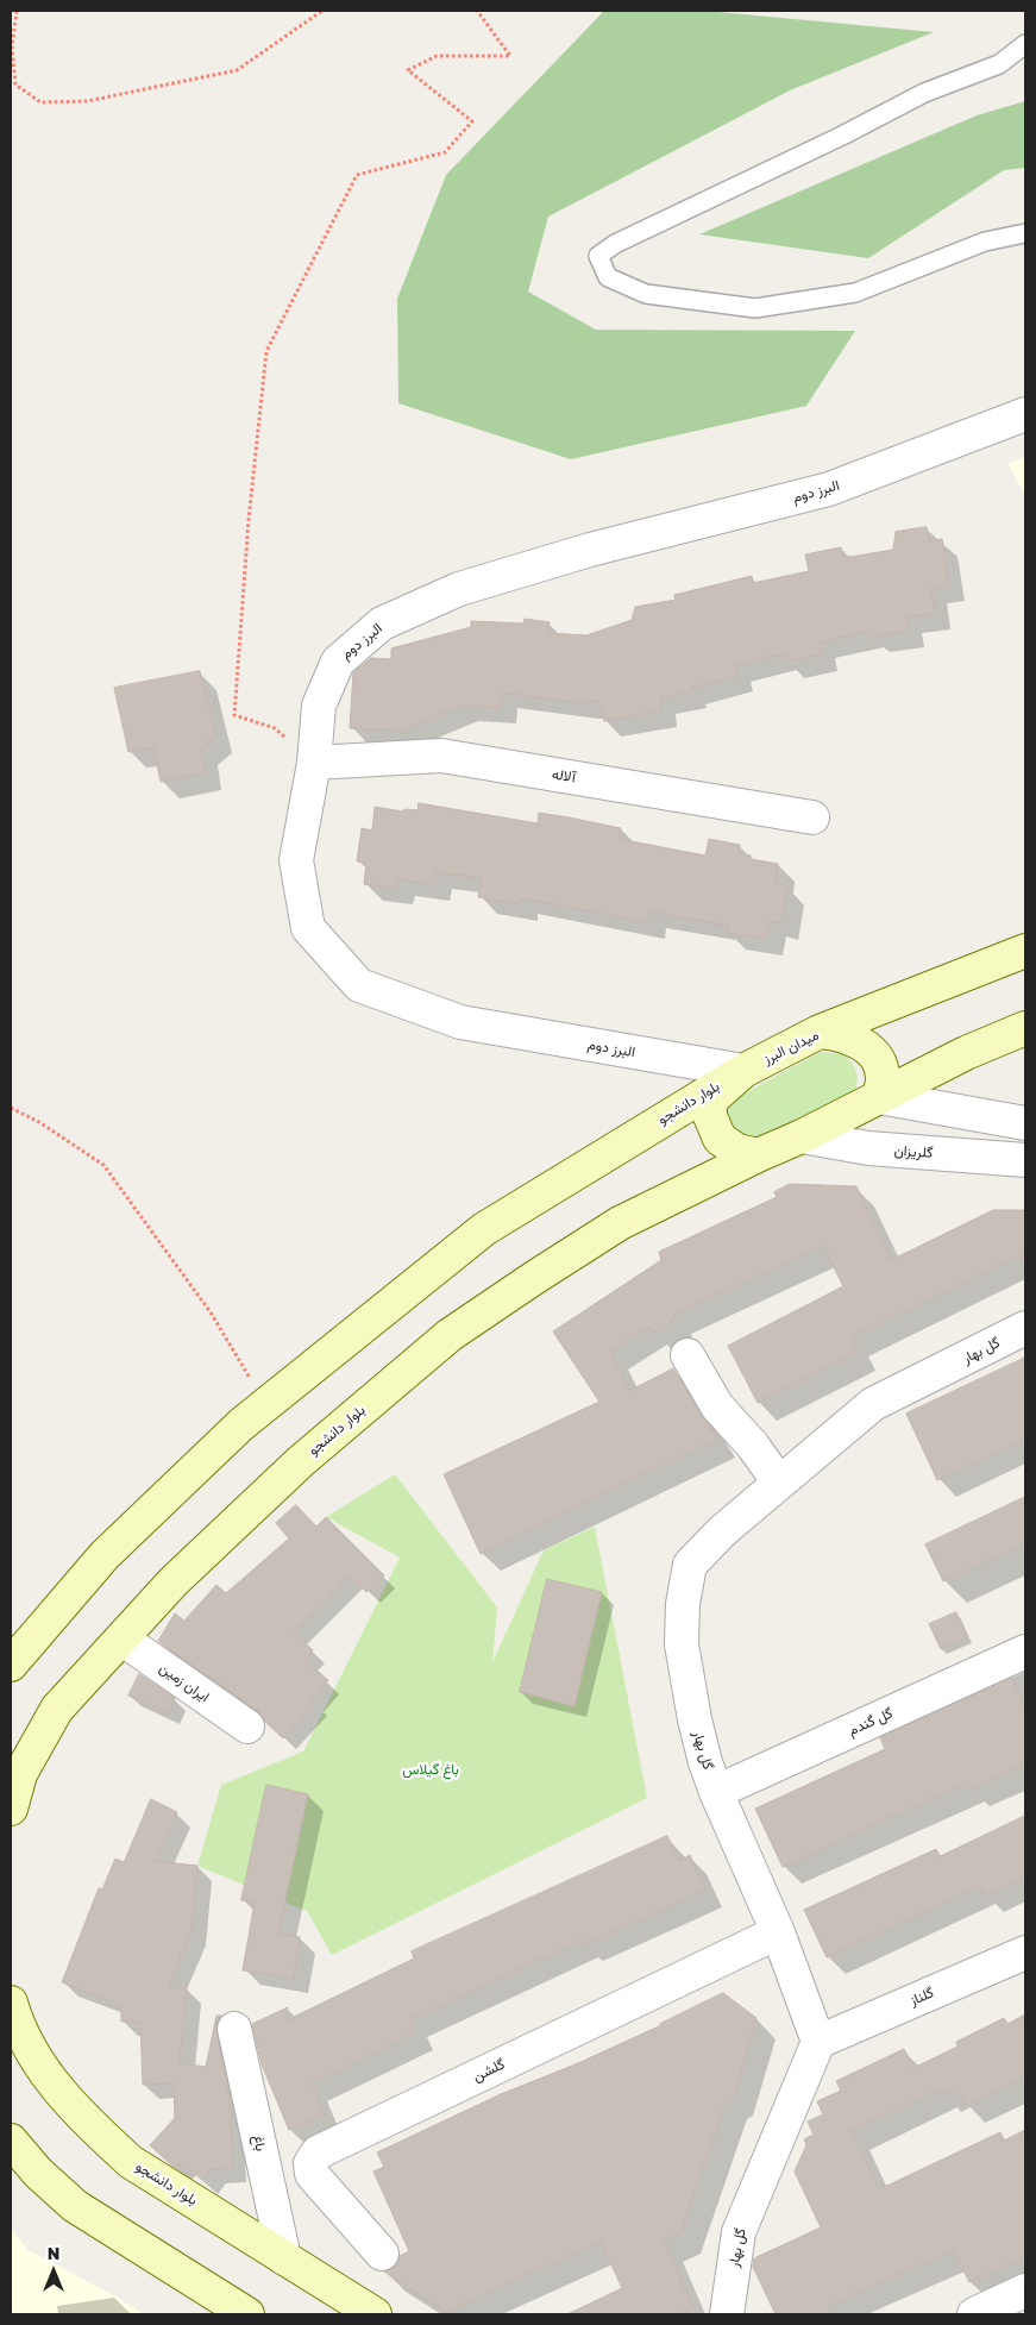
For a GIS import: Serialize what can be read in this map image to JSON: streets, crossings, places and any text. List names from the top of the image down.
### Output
{
  "streets": {
    "main road": ["میدان البرز", "بلوار دانشجو"],
    "street": [
      "البرز دوم",
      "آلاله",
      "گلریزان",
      "گل بهار",
      "ایران زمین",
      "گل گندم",
      "گلناز",
      "گلشن",
      "باغ"
    ]
  },
  "crossings": [
    ["البرز دوم", "آلاله"],
    ["البرز دوم", "میدان البرز"],
    ["البرز دوم", "بلوار دانشجو"],
    ["میدان البرز", "بلوار دانشجو"],
    ["بلوار دانشجو", "ایران زمین"],
    ["بلوار دانشجو", "باغ"],
    ["گل بهار", "گل گندم"],
    ["گل بهار", "گلناز"],
    ["گل بهار", "گلشن"]
  ],
  "parks": ["باغ گیلاس"],
  "north": "top"
}
